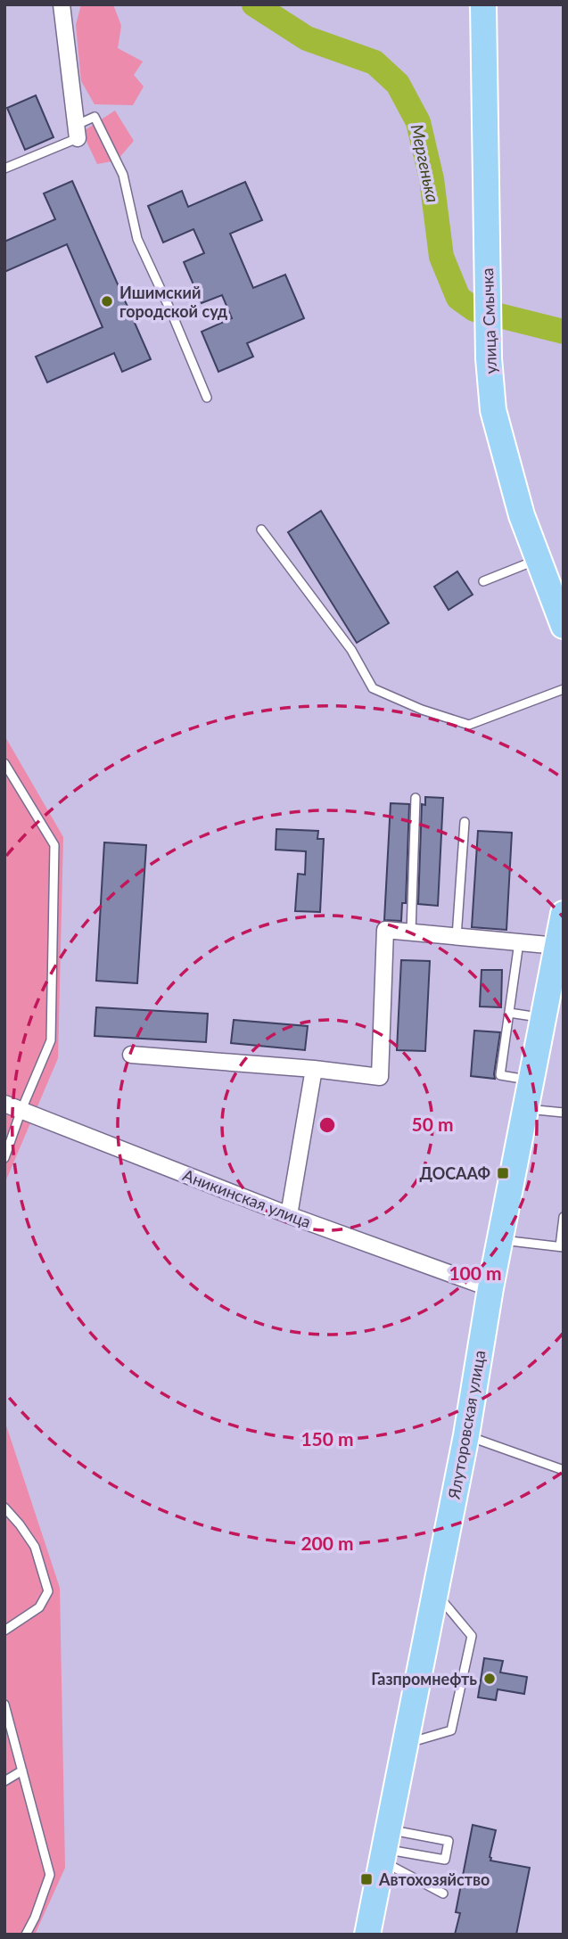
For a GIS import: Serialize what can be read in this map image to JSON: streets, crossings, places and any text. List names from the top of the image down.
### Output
{
  "streets": {
    "main road": ["улица Смычка", "Ялуторовская улица"],
    "street": ["Аникинская улица"]
  },
  "crossings": [
    ["Аникинская улица", "Ялуторовская улица"]
  ],
  "water": ["Мергенька"],
  "places": {
    "other": ["Ишимский городской суд", "Газпромнефть"],
    "transit": ["ДОСААФ", "Автохозяйство"]
  },
  "rings": [
    "50 m",
    "100 m",
    "150 m",
    "200 m"
  ]
}
